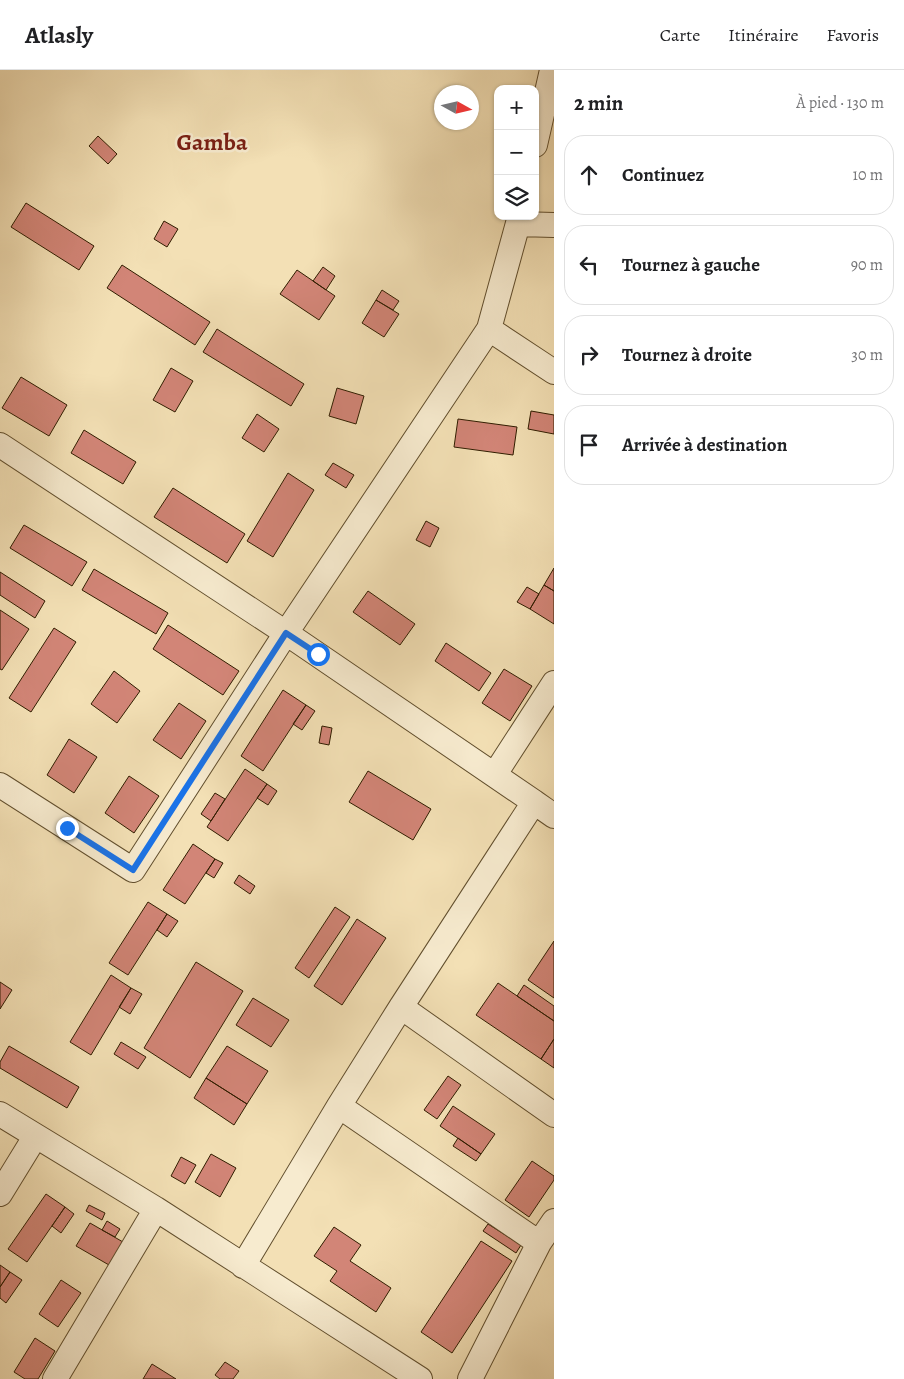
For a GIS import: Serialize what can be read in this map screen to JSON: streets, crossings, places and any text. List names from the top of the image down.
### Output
{
  "districts": ["Gamba"],
  "north": "right",
  "page": {
    "header": "Atlasly",
    "nav": ["Carte", "Itinéraire", "Favoris"],
    "heading": ["2 min", "À pied · 130 m"],
    "map_buttons": ["+", "−"],
    "list": [
      ["Continuez", "10 m"],
      ["Tournez à gauche", "90 m"],
      ["Tournez à droite", "30 m"],
      "Arrivée à destination"
    ]
  }
}
